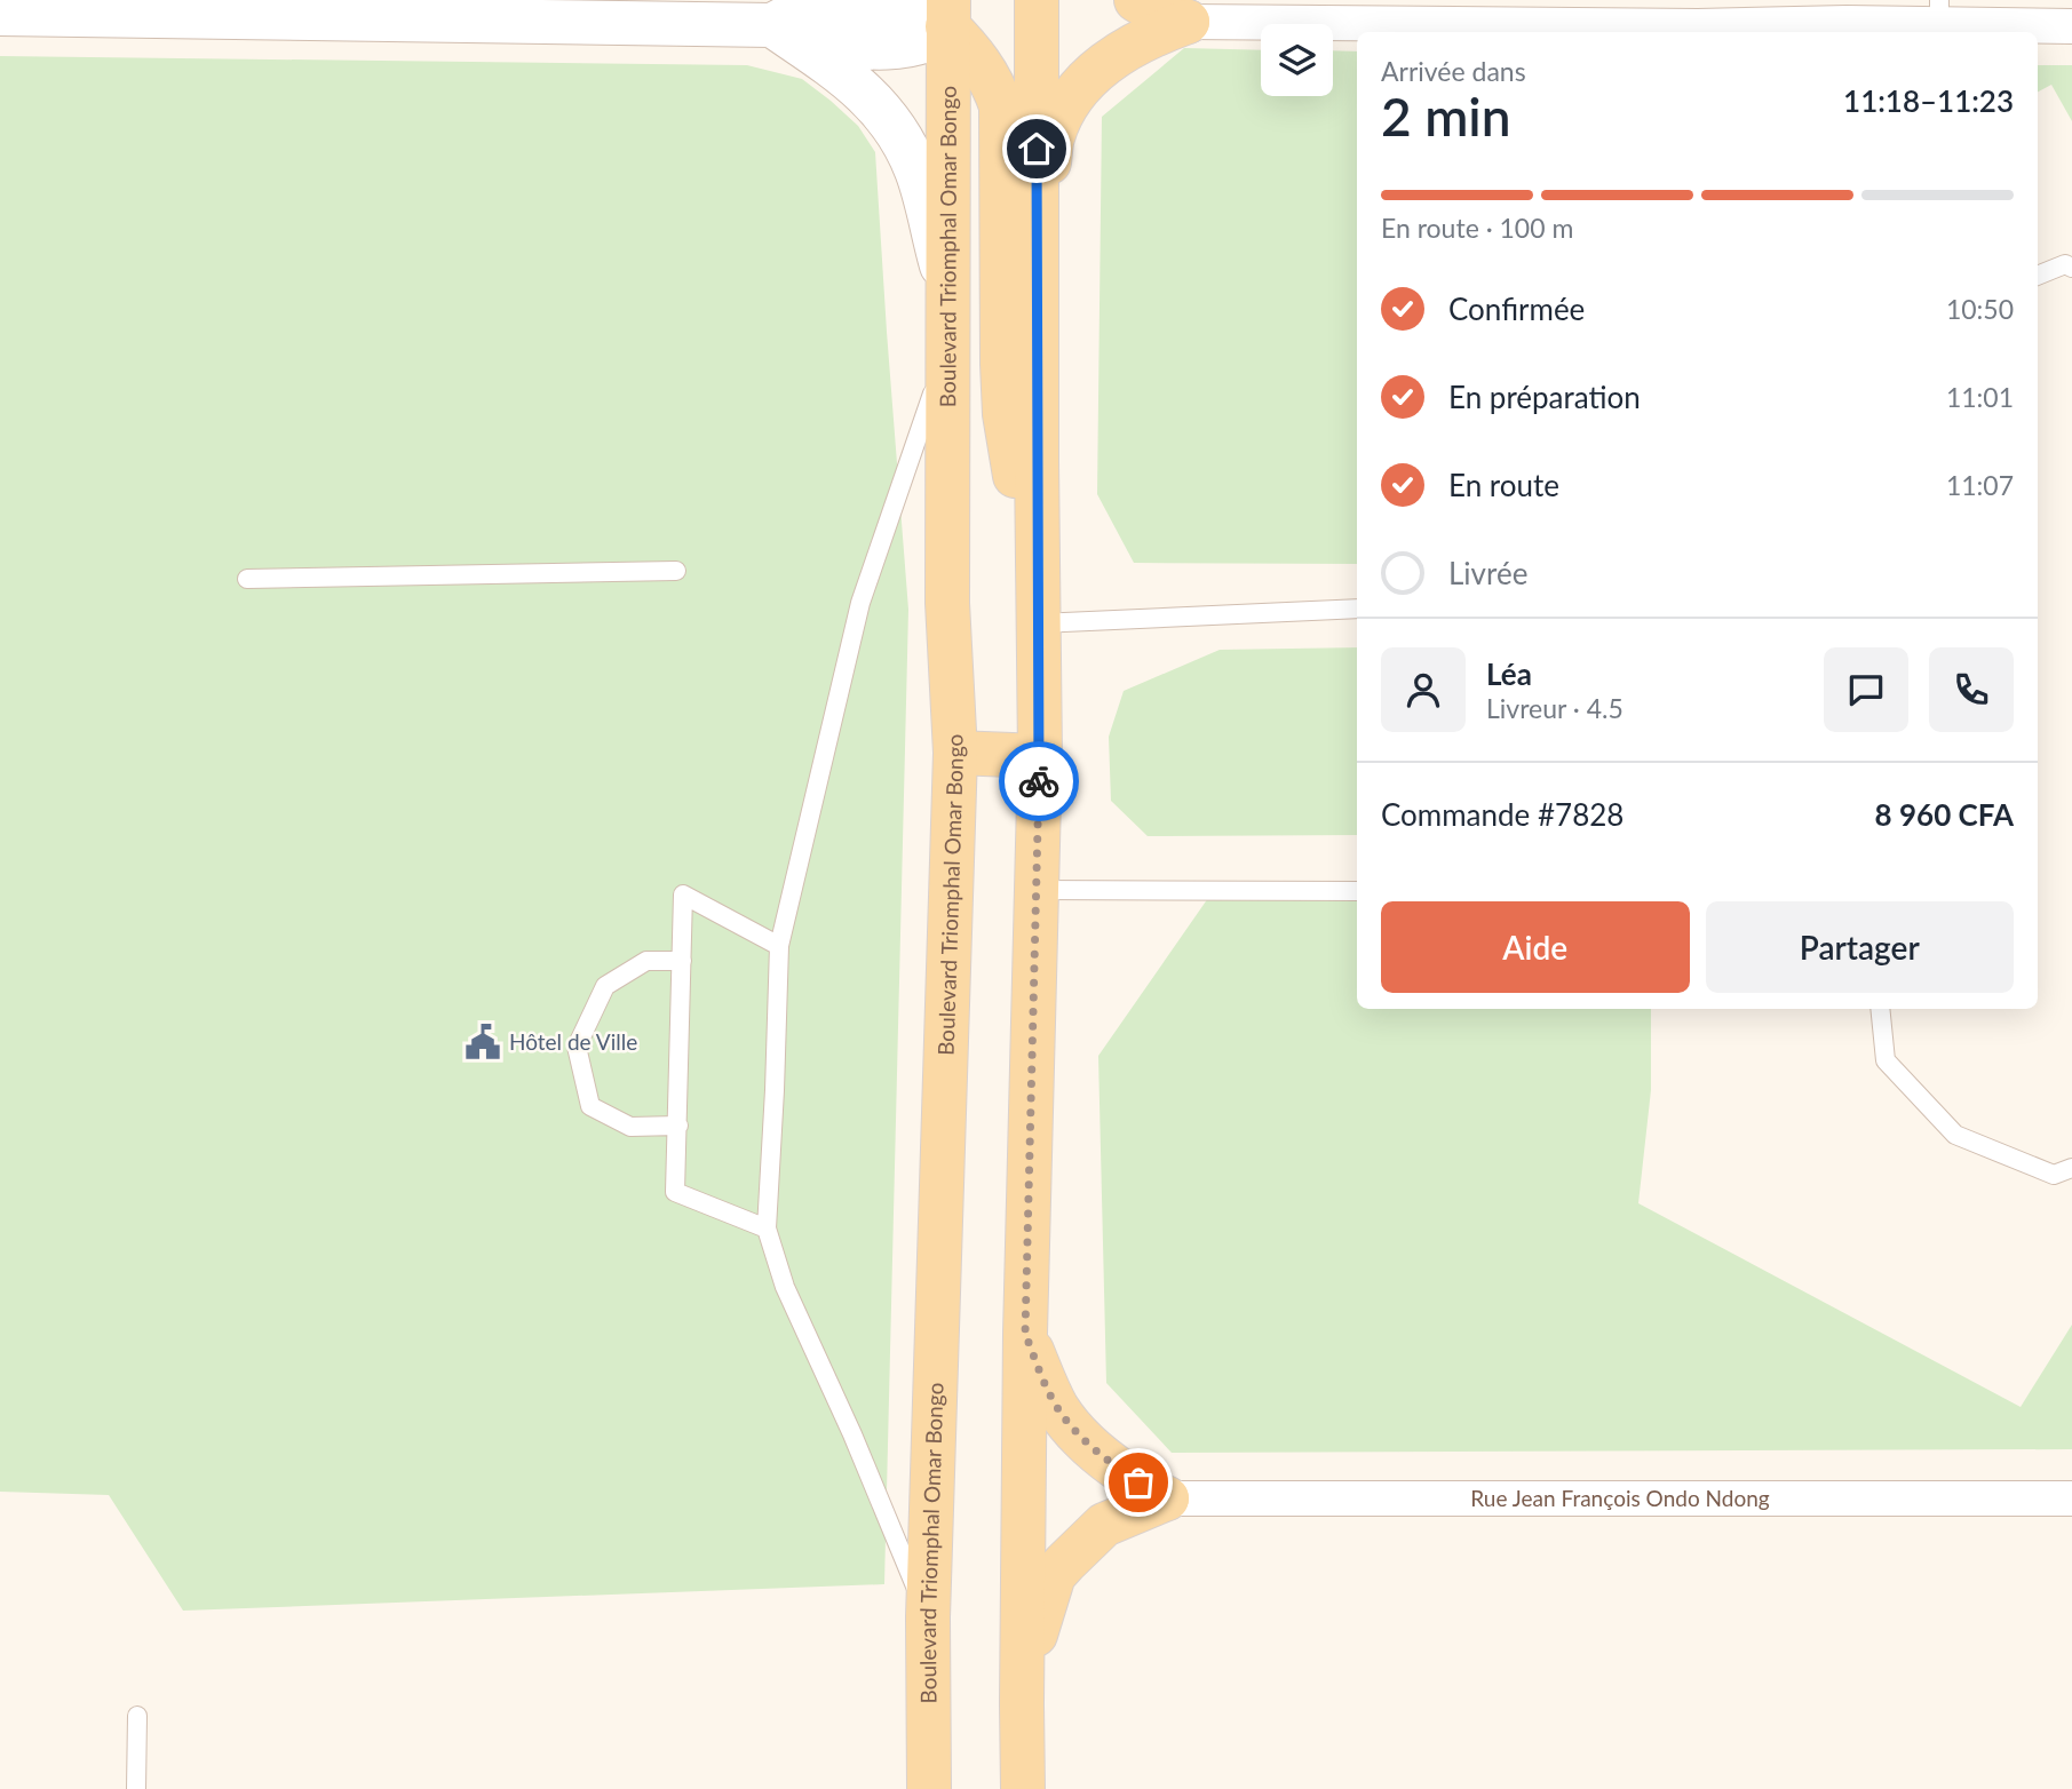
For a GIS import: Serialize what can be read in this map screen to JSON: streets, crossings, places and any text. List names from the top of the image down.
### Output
{
  "streets": {
    "main road": ["Boulevard Triomphal Omar Bongo"],
    "street": ["Rue Jean François Ondo Ndong"]
  },
  "places": {
    "public building": ["Hôtel de Ville"]
  },
  "page": {
    "heading": ["2 min", "Arrivée dans", "11:18–11:23"],
    "panel": [
      "Léa",
      "Livreur · 4.5",
      "Commande #7828",
      "8 960 CFA"
    ],
    "bar": "En route · 100 m",
    "list": [
      ["Confirmée", "10:50"],
      ["En préparation", "11:01"],
      ["En route", "11:07"],
      "Livrée"
    ],
    "buttons": ["Aide", "Partager"]
  }
}
